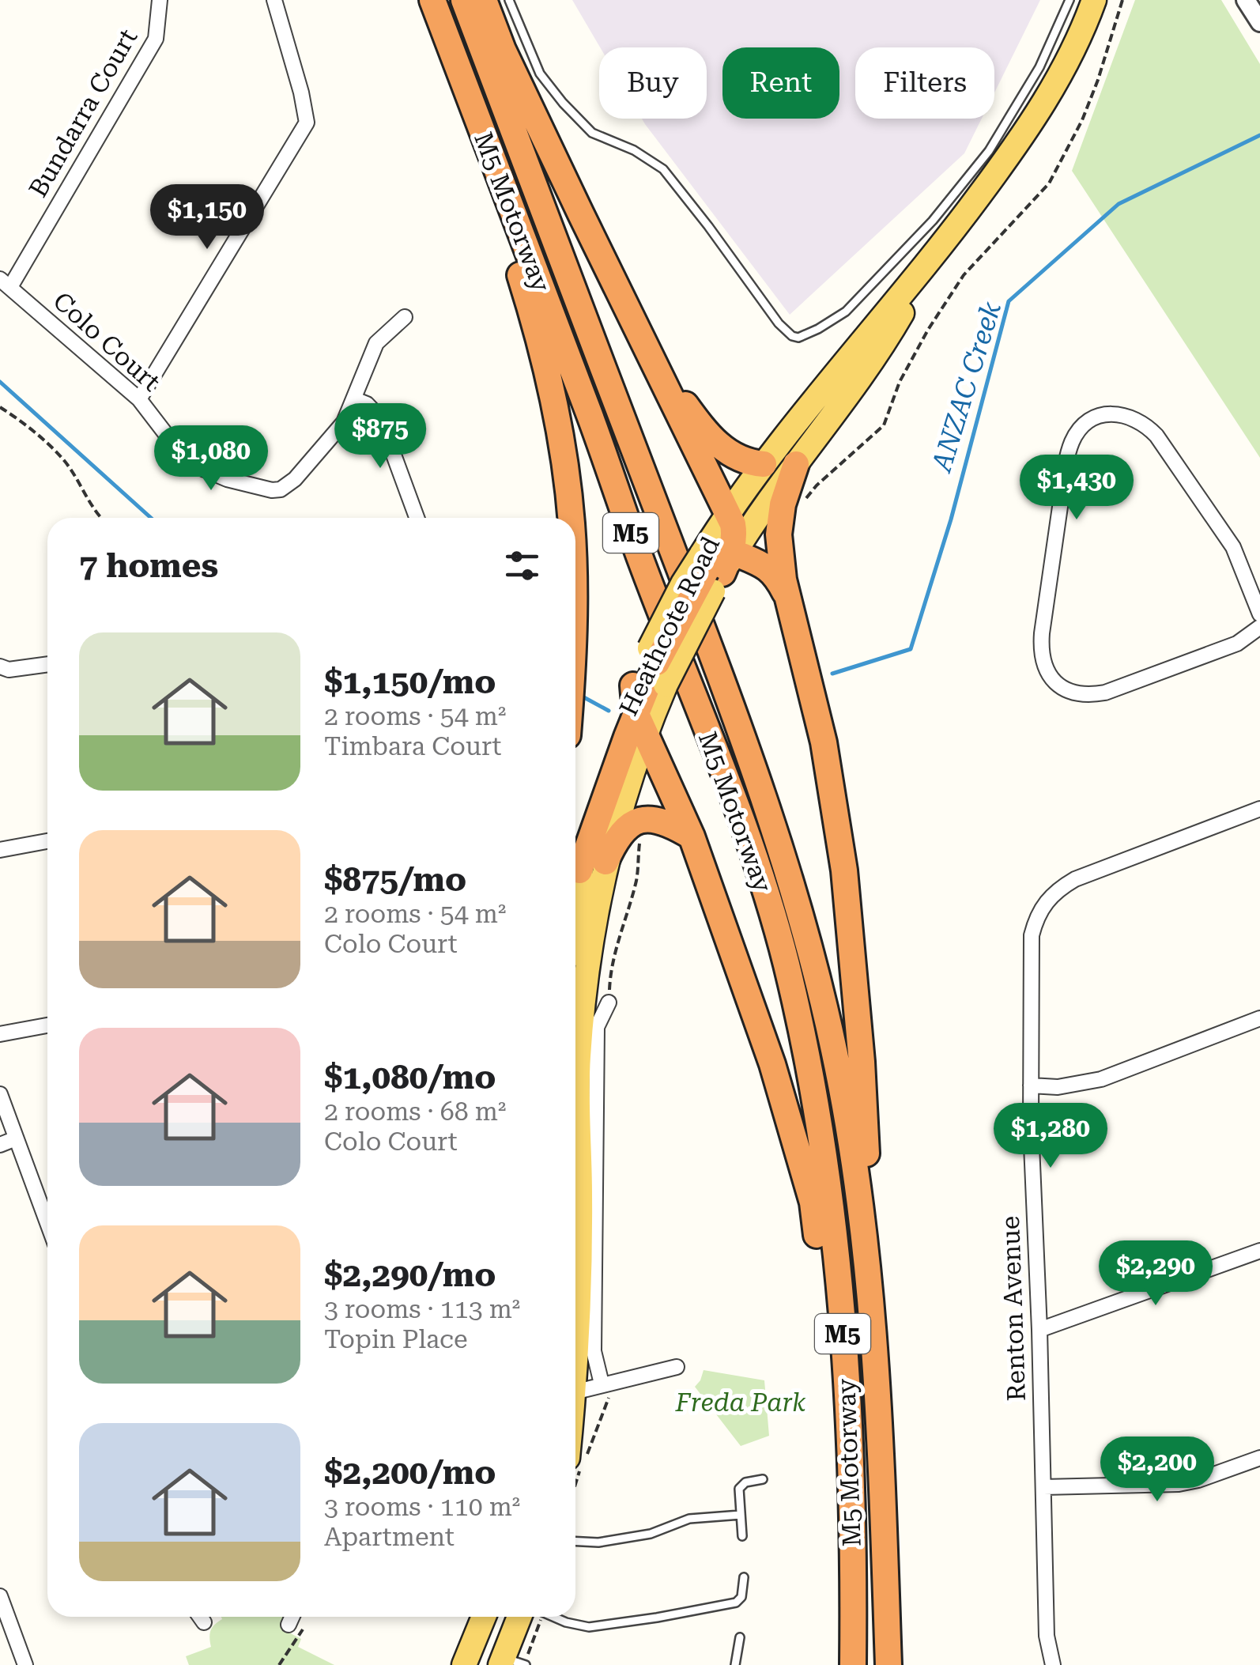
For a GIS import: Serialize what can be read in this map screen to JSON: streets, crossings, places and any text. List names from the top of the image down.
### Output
{
  "streets": {
    "highway": ["M5 Motorway", "M5"],
    "main road": ["Heathcote Road"],
    "street": ["Bundarra Court", "Colo Court", "Renton Avenue"]
  },
  "crossings": [
    ["Bundarra Court", "Colo Court"]
  ],
  "water": ["ANZAC Creek"],
  "parks": ["Freda Park"],
  "page": {
    "chip": ["Buy", "Rent", "Filters"],
    "price": [
      "$1,150",
      "$875",
      "$1,080",
      "$1,430",
      "$1,280",
      "$2,290",
      "$2,200"
    ],
    "heading": "7 homes",
    "list": [
      {
        "name": "$1,150/mo",
        "note": "2 rooms · 54 m² · Timbara Court"
      },
      {
        "name": "$875/mo",
        "note": "2 rooms · 54 m² · Colo Court"
      },
      {
        "name": "$1,080/mo",
        "note": "2 rooms · 68 m² · Colo Court"
      },
      {
        "name": "$2,290/mo",
        "note": "3 rooms · 113 m² · Topin Place"
      },
      {
        "name": "$2,200/mo",
        "note": "3 rooms · 110 m² · Apartment"
      }
    ]
  }
}
